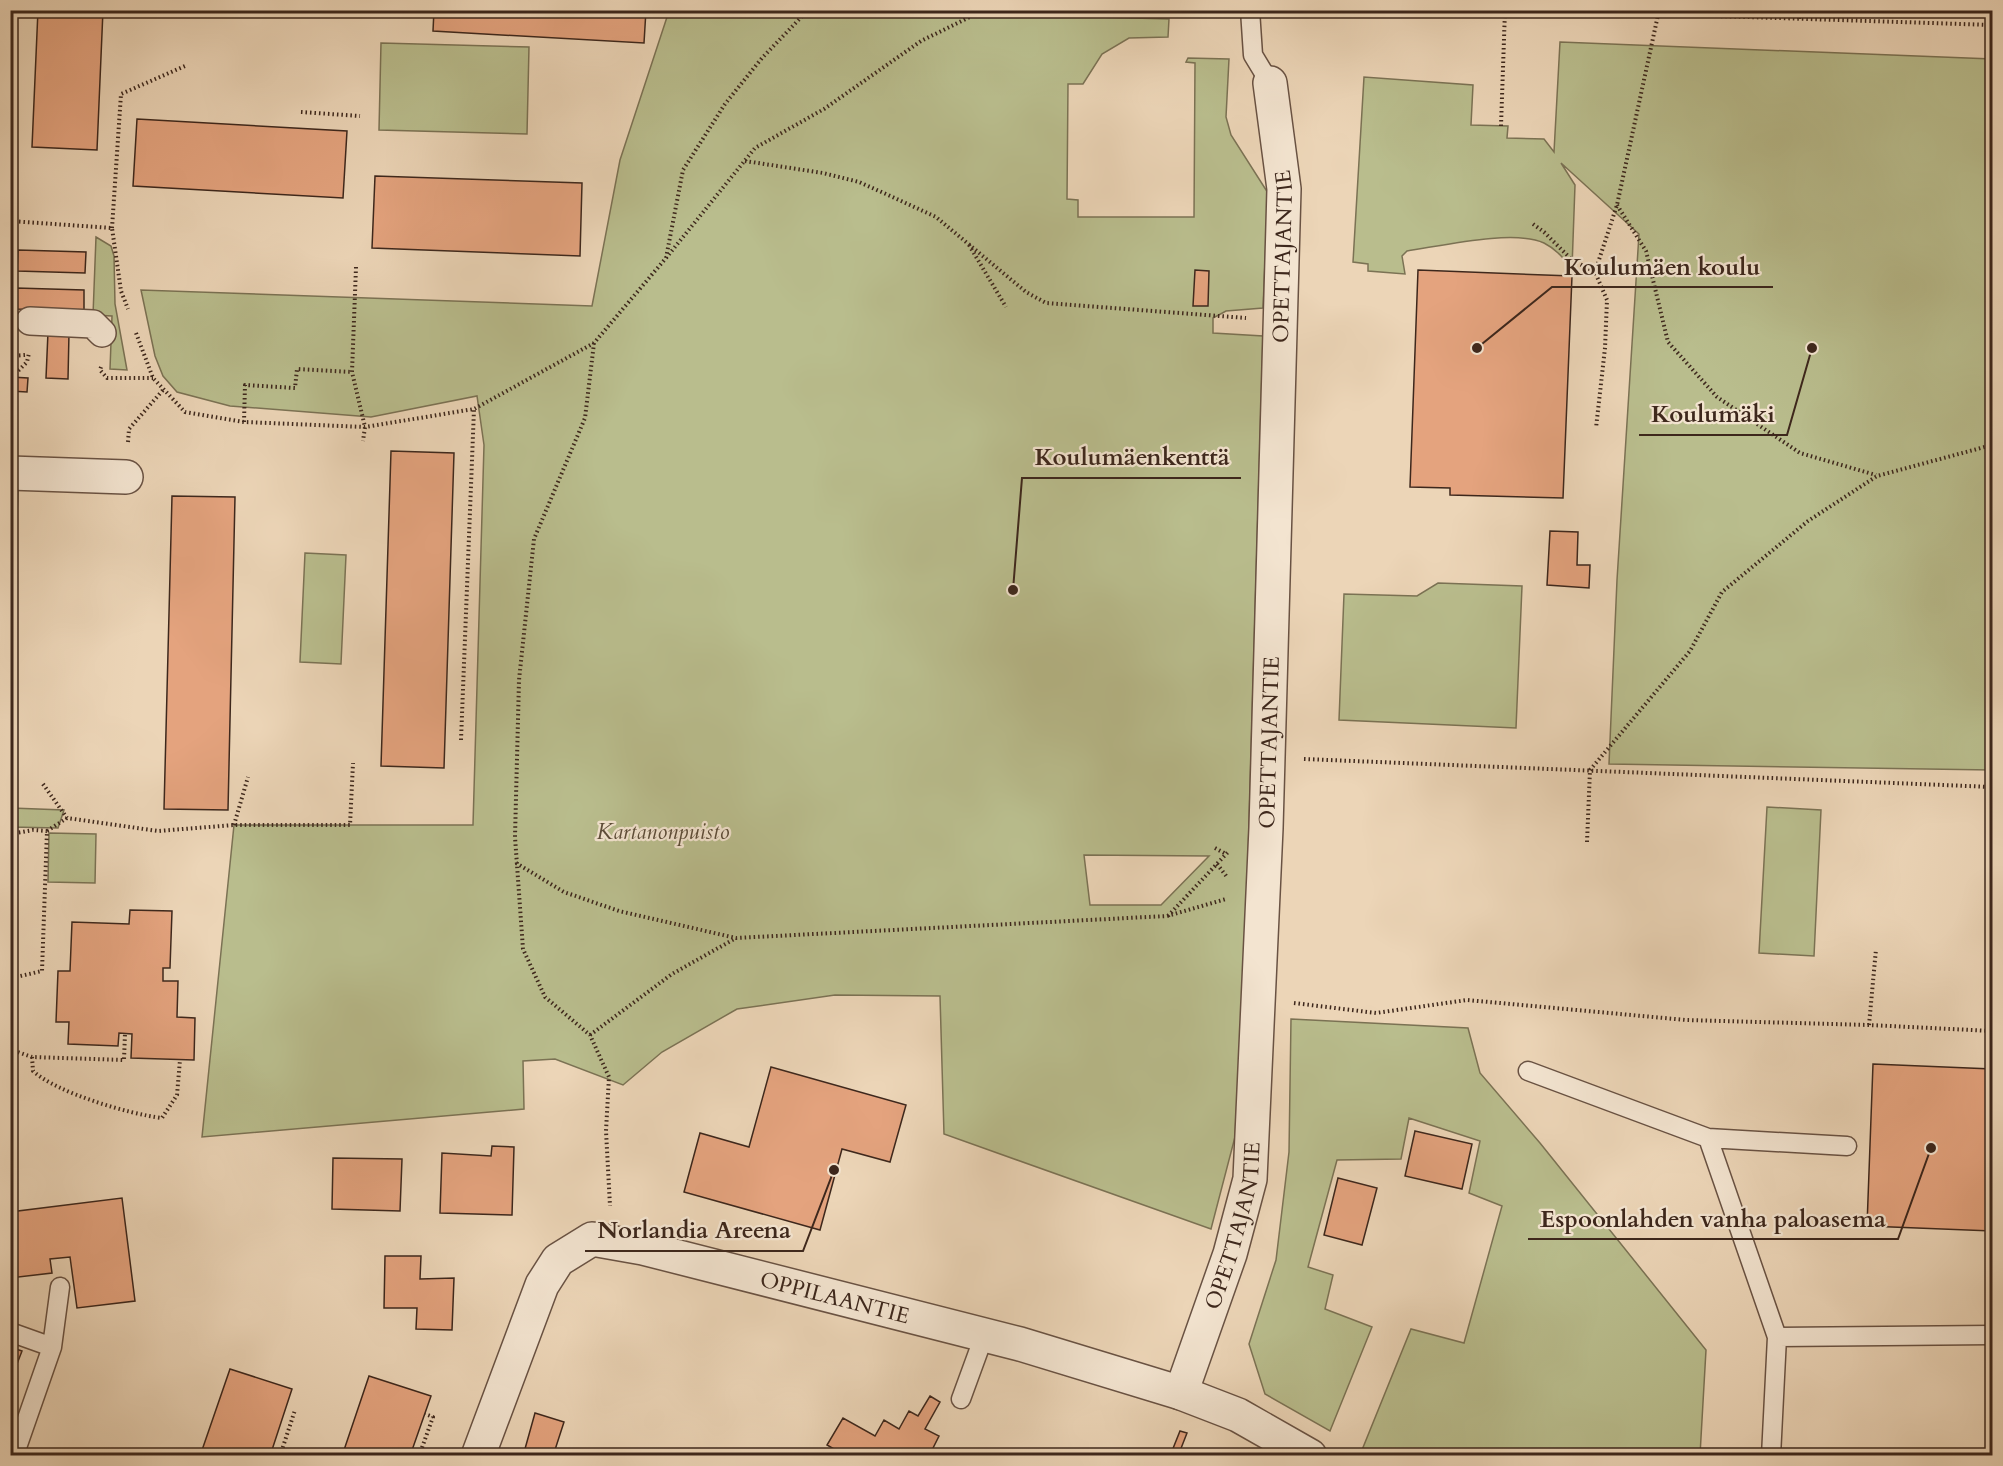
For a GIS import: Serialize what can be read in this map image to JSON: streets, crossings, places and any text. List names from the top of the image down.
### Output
{
  "streets": {
    "street": ["OPETTAJANTIE", "OPPILAANTIE"]
  },
  "crossings": [
    ["OPETTAJANTIE", "OPPILAANTIE"]
  ],
  "parks": ["Kartanonpuisto"],
  "places": [
    "Koulumäen koulu",
    "Koulumäki",
    "Koulumäenkenttä",
    "Espoonlahden vanha paloasema",
    "Norlandia Areena"
  ]
}
